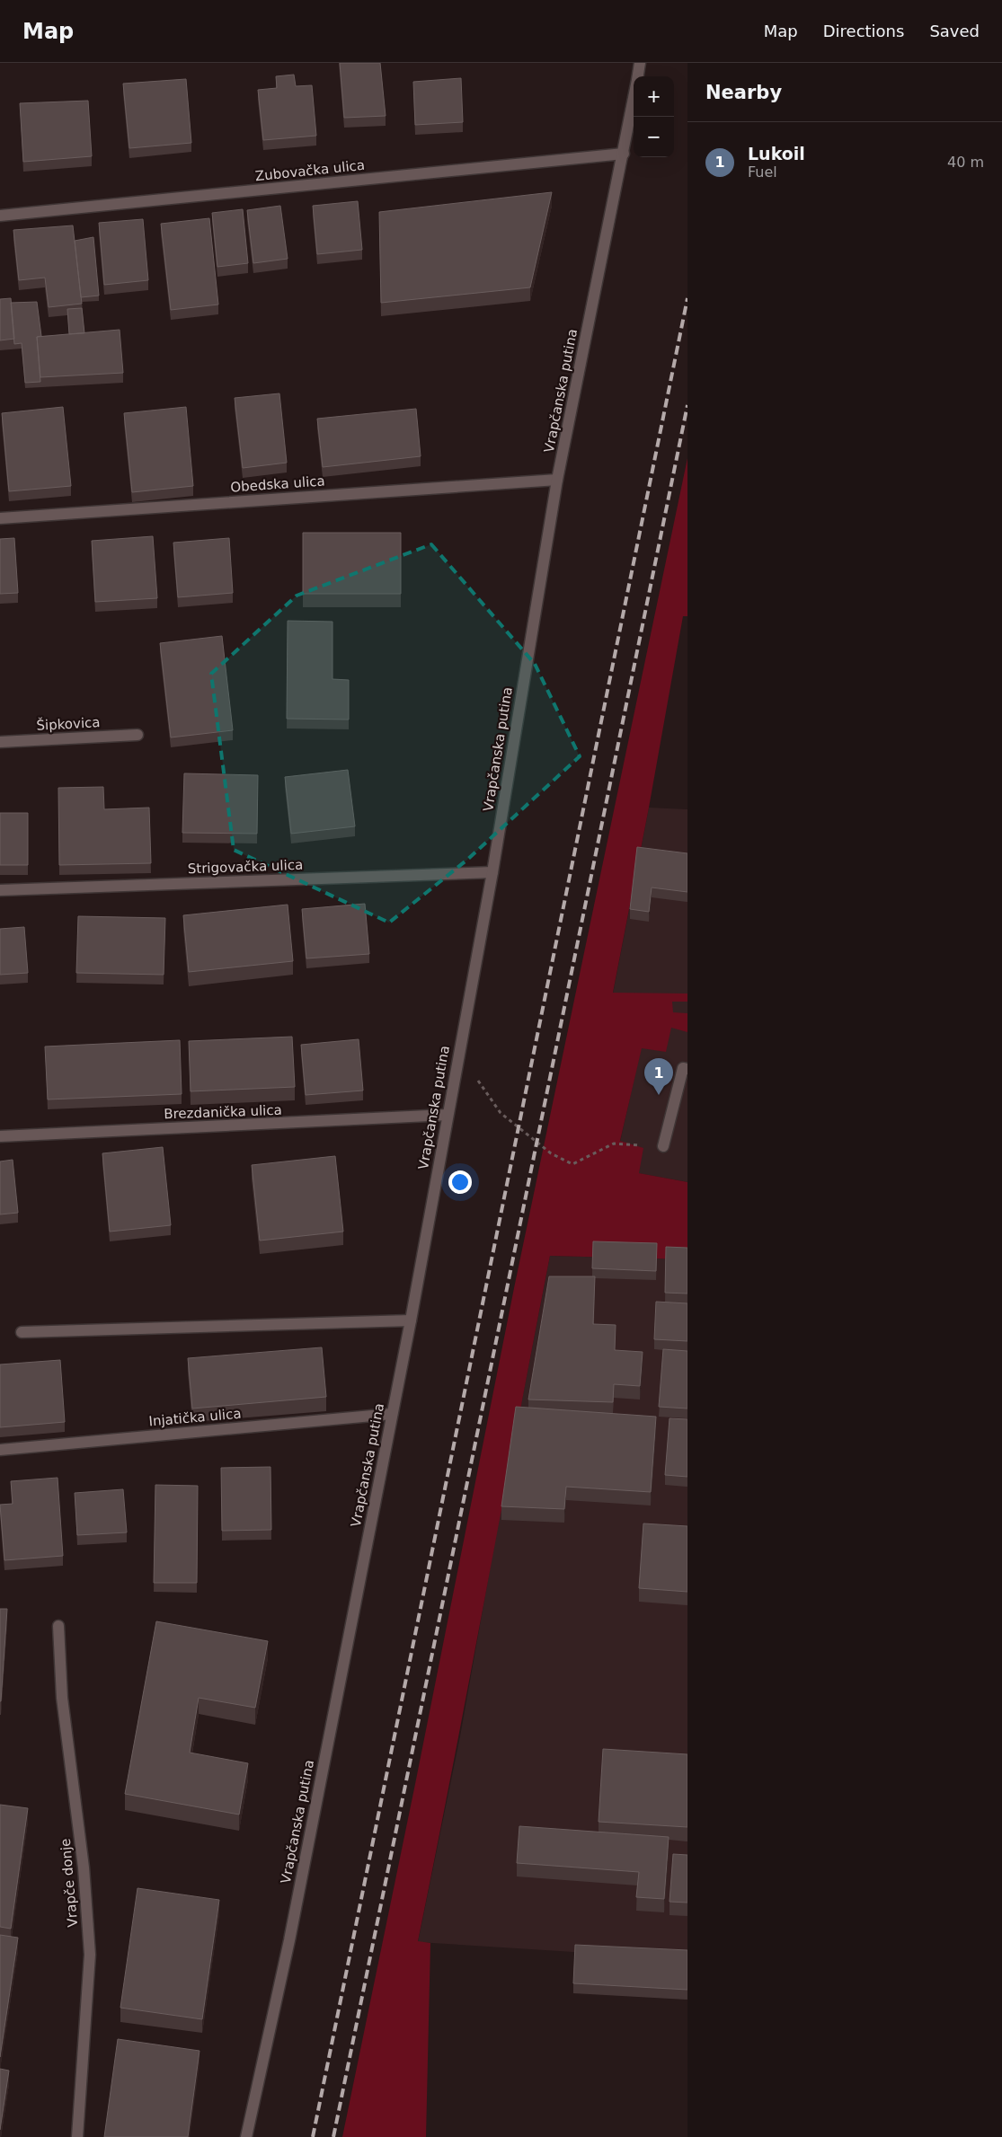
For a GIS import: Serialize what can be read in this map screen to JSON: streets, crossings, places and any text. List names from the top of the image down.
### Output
{
  "streets": {
    "street": [
      "Zubovačka ulica",
      "Vrapčanska putina",
      "Obedska ulica",
      "Šipkovica",
      "Strigovačka ulica",
      "Brezdanička ulica",
      "Injatička ulica",
      "Vrapče donje"
    ]
  },
  "crossings": [
    ["Zubovačka ulica", "Vrapčanska putina"],
    ["Vrapčanska putina", "Obedska ulica"],
    ["Vrapčanska putina", "Strigovačka ulica"],
    ["Vrapčanska putina", "Brezdanička ulica"],
    ["Vrapčanska putina", "Injatička ulica"]
  ],
  "page": {
    "header": "Map",
    "nav": ["Map", "Directions", "Saved"],
    "heading": "Nearby",
    "map_buttons": ["+", "−"],
    "list": [
      {
        "mark": "1",
        "name": "Lukoil",
        "note": "Fuel",
        "value": "40 m"
      }
    ],
    "pins": "1"
  }
}
